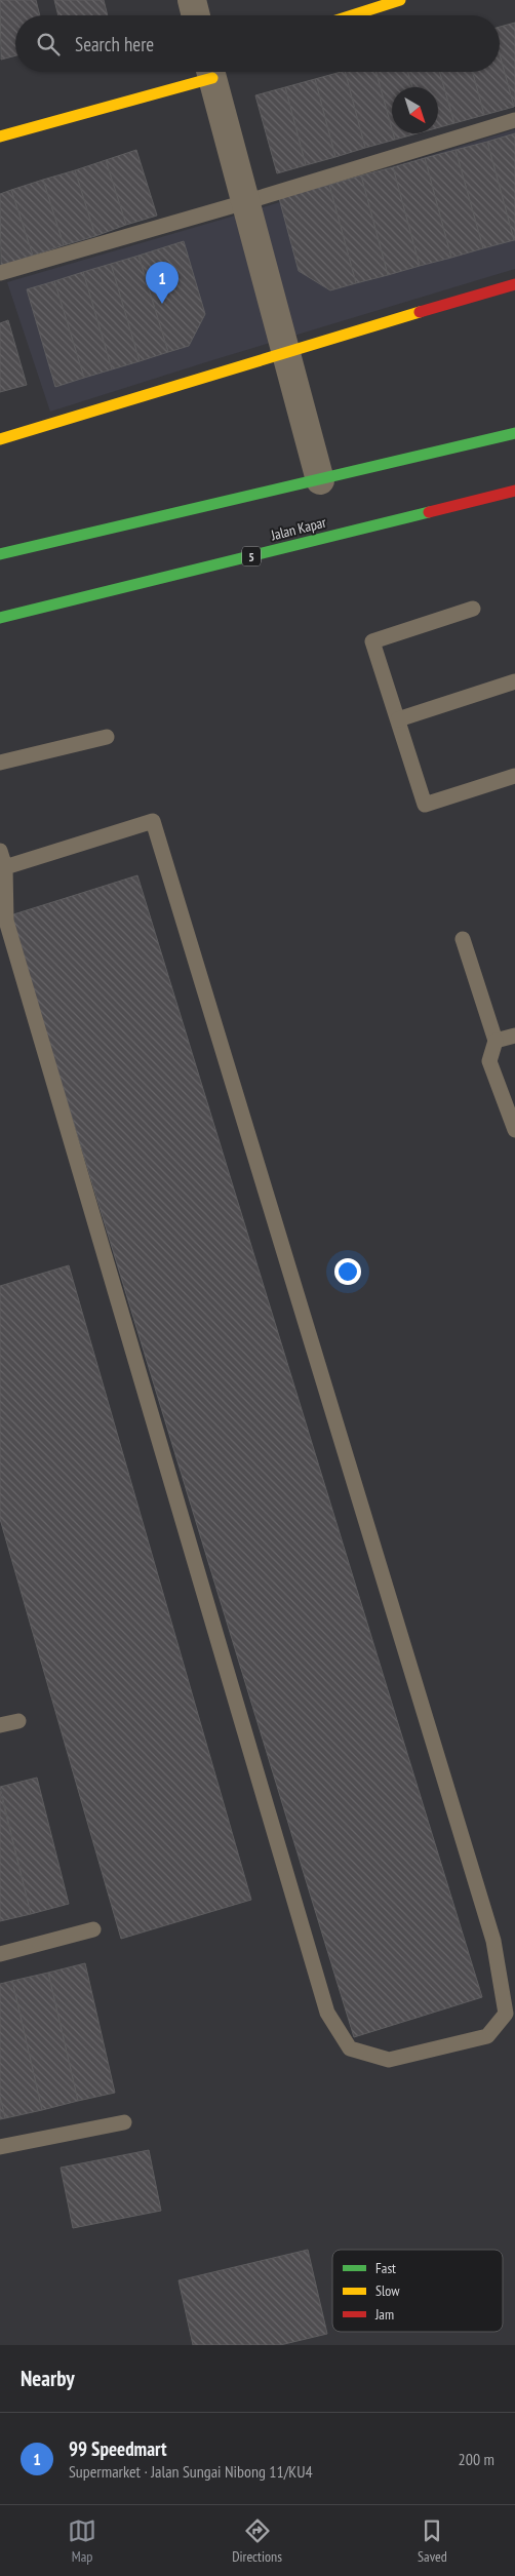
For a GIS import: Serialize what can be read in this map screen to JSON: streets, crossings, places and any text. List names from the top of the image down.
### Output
{
  "streets": {
    "main road": ["Jalan Kapar", "5"]
  },
  "legend": ["Fast", "Slow", "Jam"],
  "north": "bottom right",
  "page": {
    "search": "Search here",
    "pins": "1",
    "heading": "Nearby",
    "list": [
      {
        "mark": "1",
        "name": "99 Speedmart",
        "note": "Supermarket · Jalan Sungai Nibong 11/KU4",
        "value": "200 m"
      }
    ],
    "nav": ["Map", "Directions", "Saved"]
  }
}
